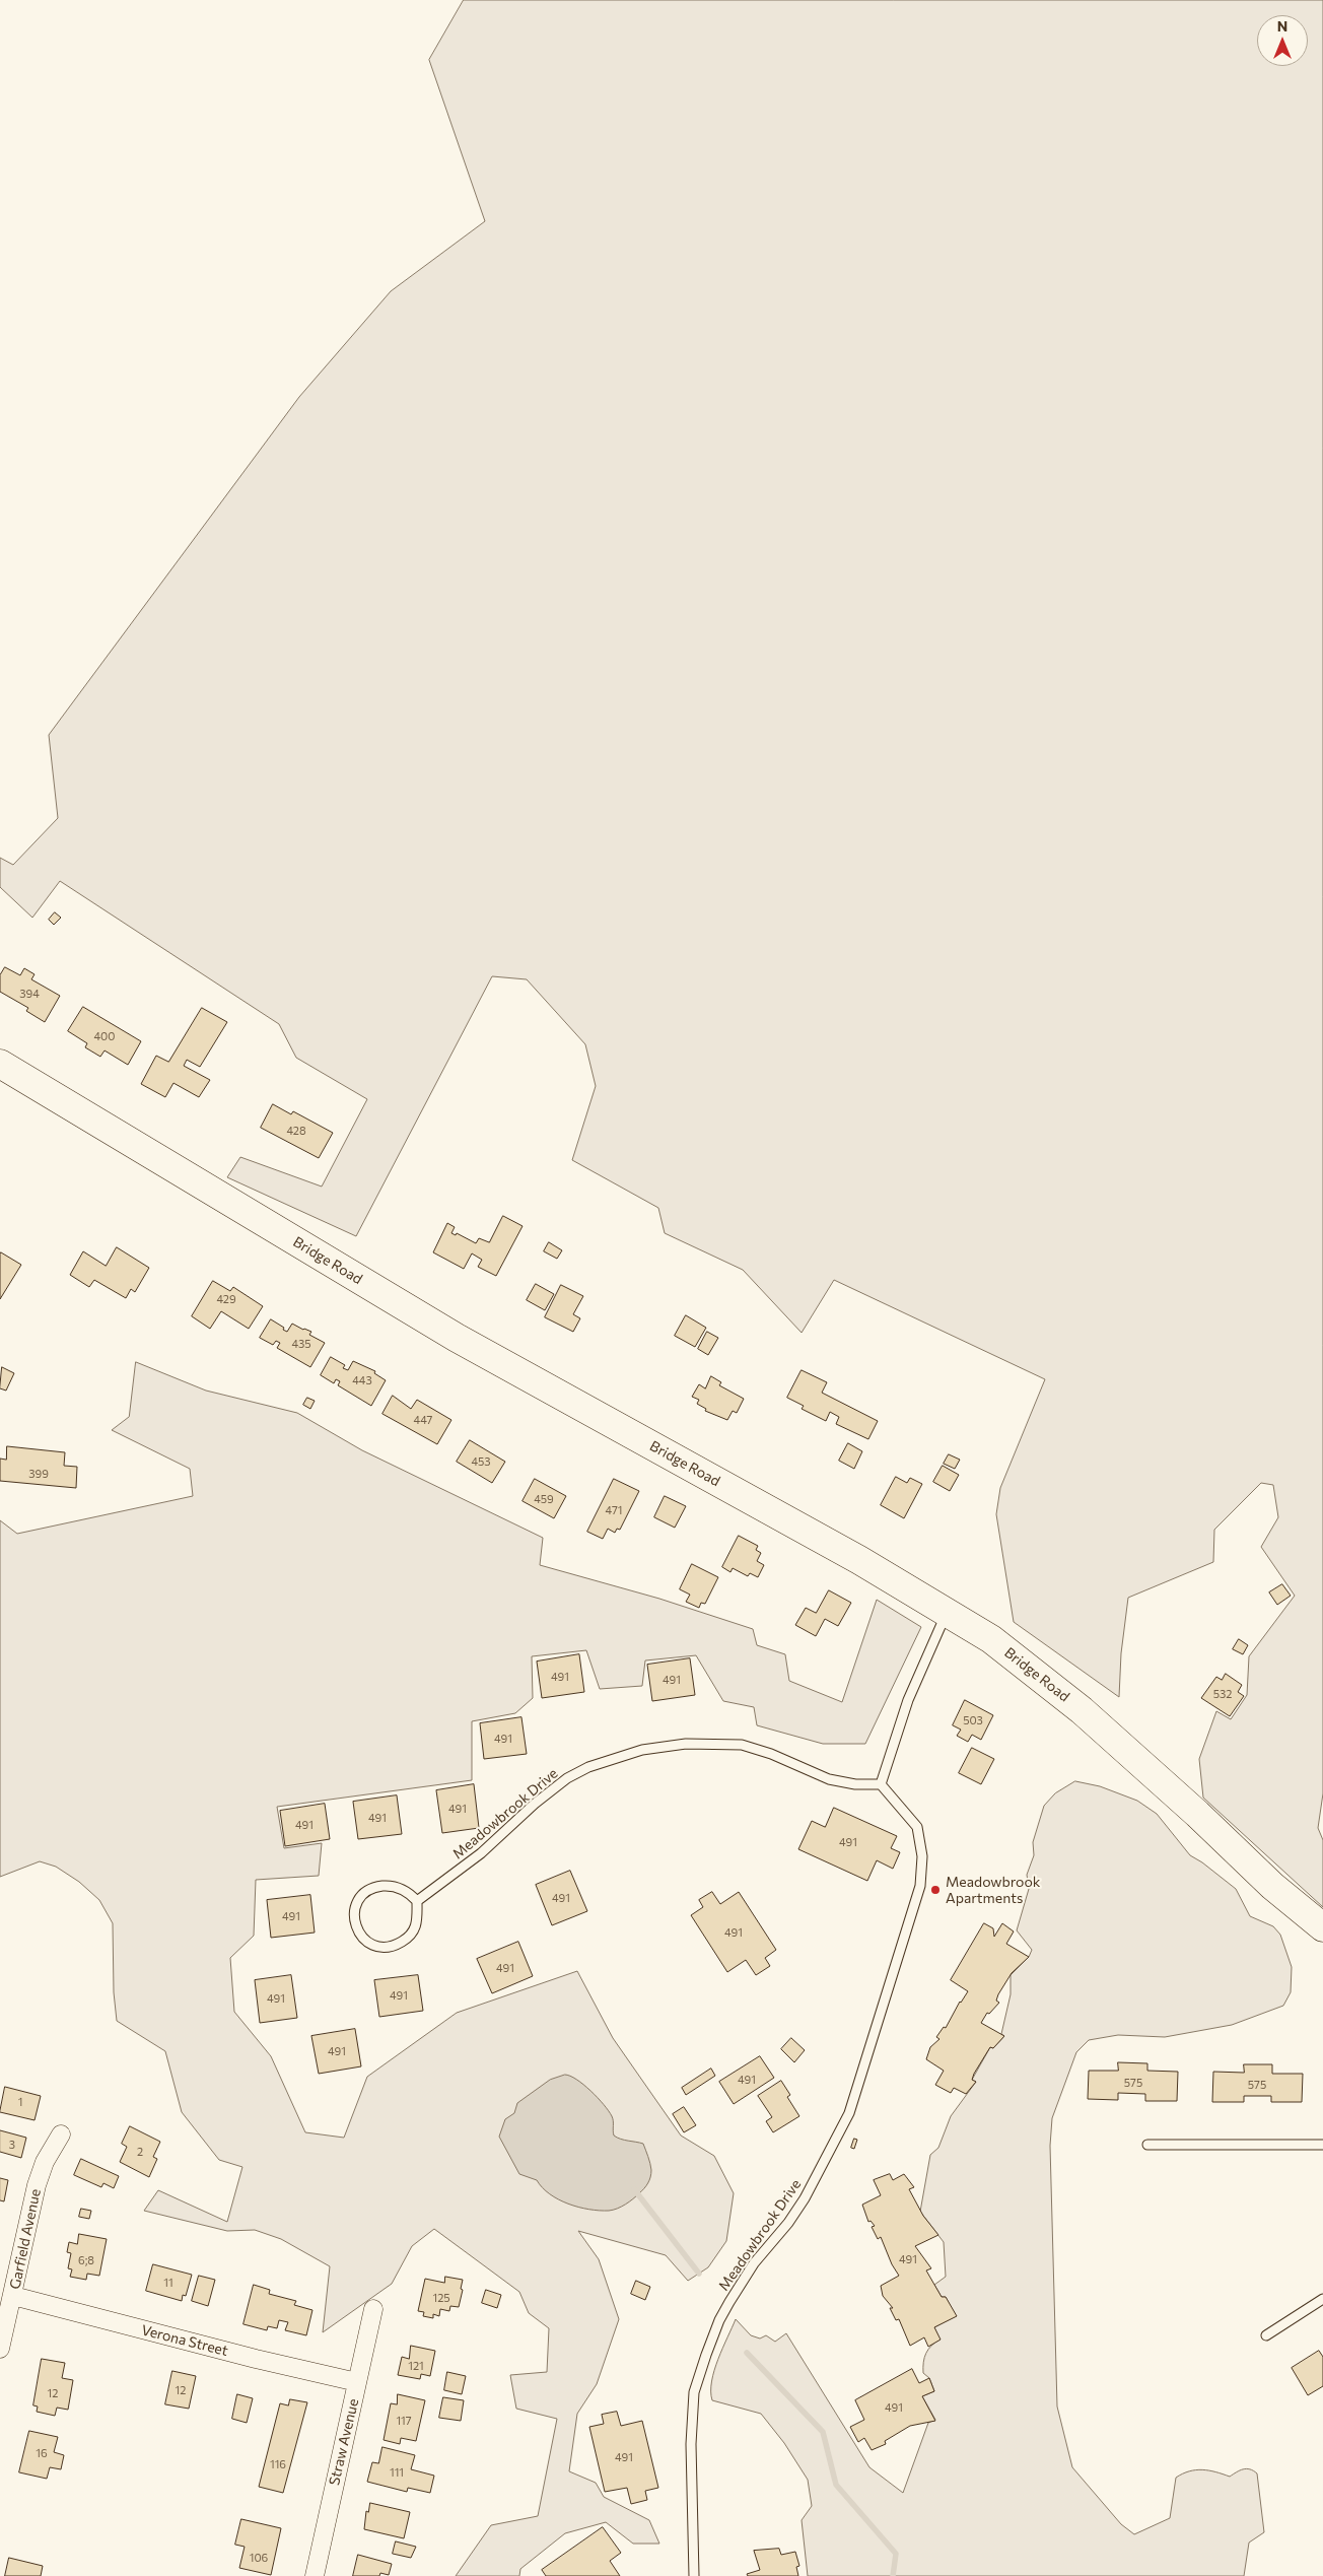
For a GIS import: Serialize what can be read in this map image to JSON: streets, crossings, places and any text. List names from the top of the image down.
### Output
{
  "streets": {
    "main road": ["Bridge Road"],
    "street": ["Garfield Avenue", "Verona Street", "Straw Avenue"],
    "lane": ["Meadowbrook Drive"]
  },
  "crossings": [
    ["Garfield Avenue", "Verona Street"],
    ["Verona Street", "Straw Avenue"]
  ],
  "places": ["Meadowbrook Apartments"],
  "house_numbers": [
    "394",
    "400",
    "428",
    "429",
    "435",
    "443",
    "447",
    "453",
    "399",
    "459",
    "471",
    "491",
    "491",
    "532",
    "503",
    "491",
    "491",
    "491",
    "491",
    "491",
    "491",
    "491",
    "491",
    "491",
    "491",
    "491",
    "491",
    "491",
    "575",
    "575",
    "1",
    "3",
    "2",
    "491",
    "6;8",
    "11",
    "125",
    "121",
    "12",
    "12",
    "491",
    "117",
    "16",
    "491",
    "116",
    "111",
    "106"
  ],
  "north": "top"
}
